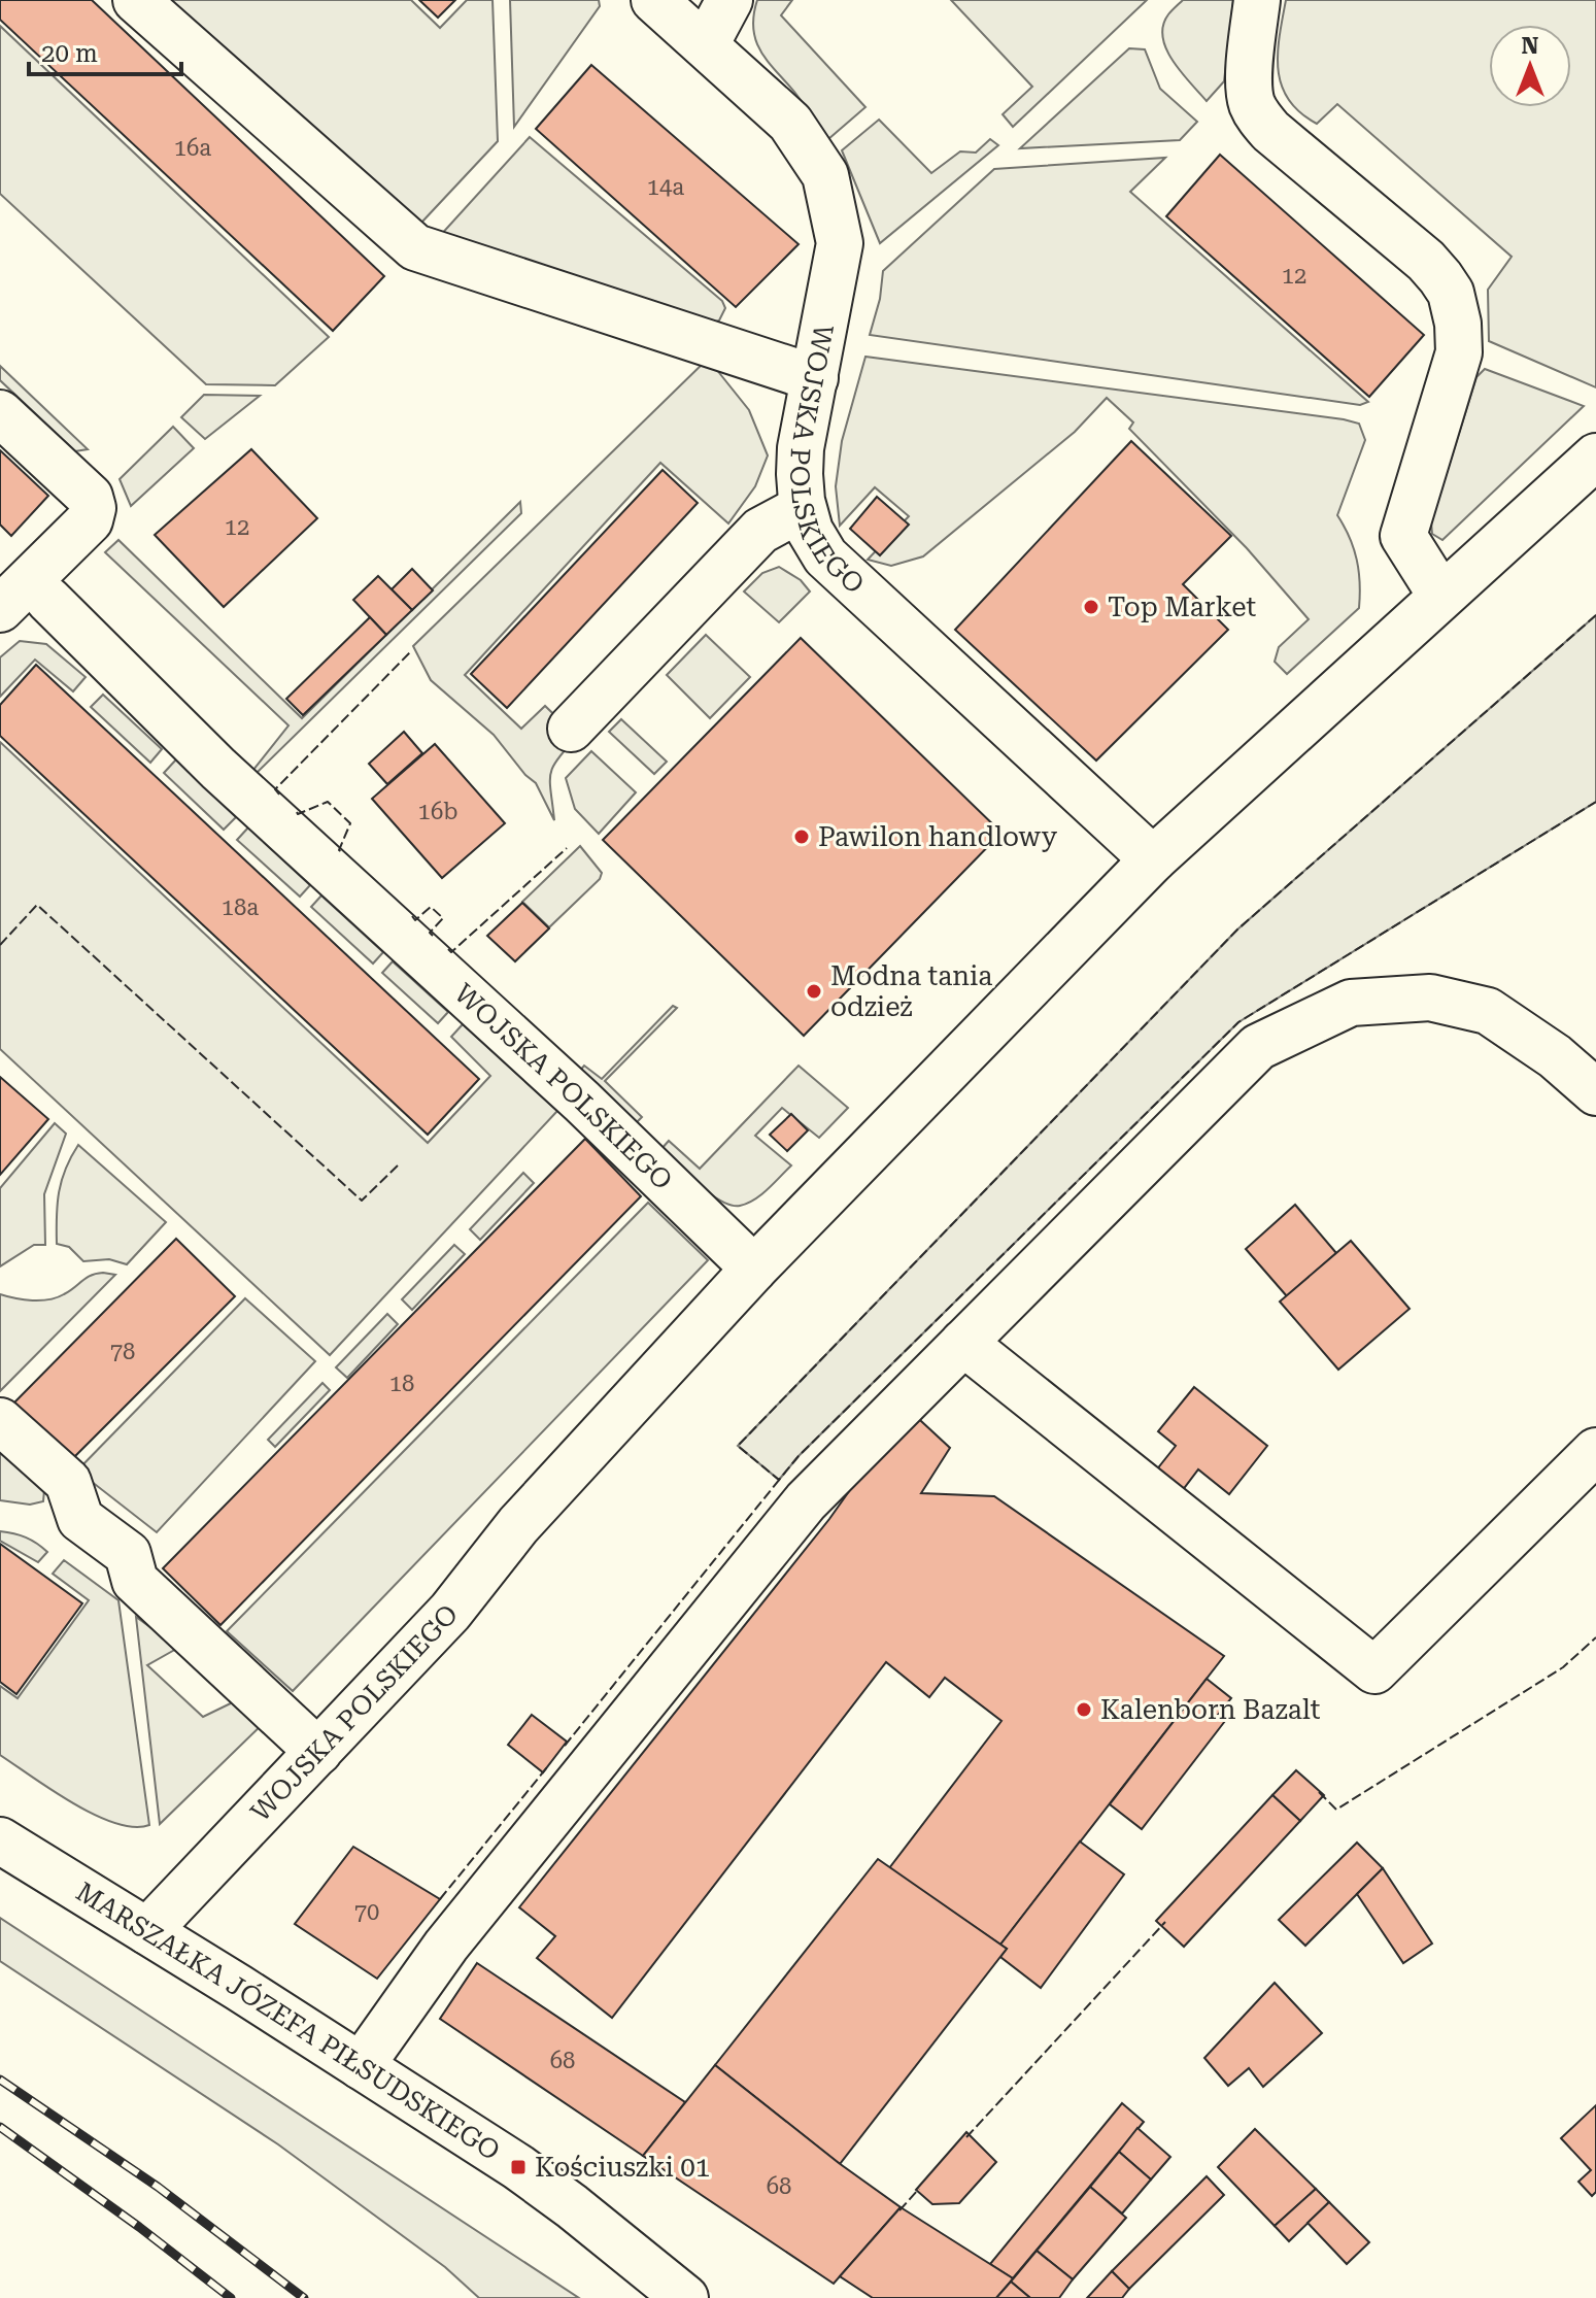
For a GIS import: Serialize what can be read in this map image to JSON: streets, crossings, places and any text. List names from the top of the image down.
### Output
{
  "streets": {
    "street": ["WOJSKA POLSKIEGO", "MARSZAŁKA JÓZEFA PIŁSUDSKIEGO"]
  },
  "crossings": [
    ["WOJSKA POLSKIEGO", "MARSZAŁKA JÓZEFA PIŁSUDSKIEGO"]
  ],
  "places": {
    "other": [
      "Top Market",
      "Pawilon handlowy",
      "Modna tania odzież",
      "Kalenborn Bazalt"
    ],
    "transit": ["Kościuszki 01"]
  },
  "house_numbers": [
    "16a",
    "14a",
    "12",
    "12",
    "16b",
    "18a",
    "78",
    "18",
    "70",
    "68",
    "68"
  ],
  "scale_bar": "20 m",
  "north": "top"
}
